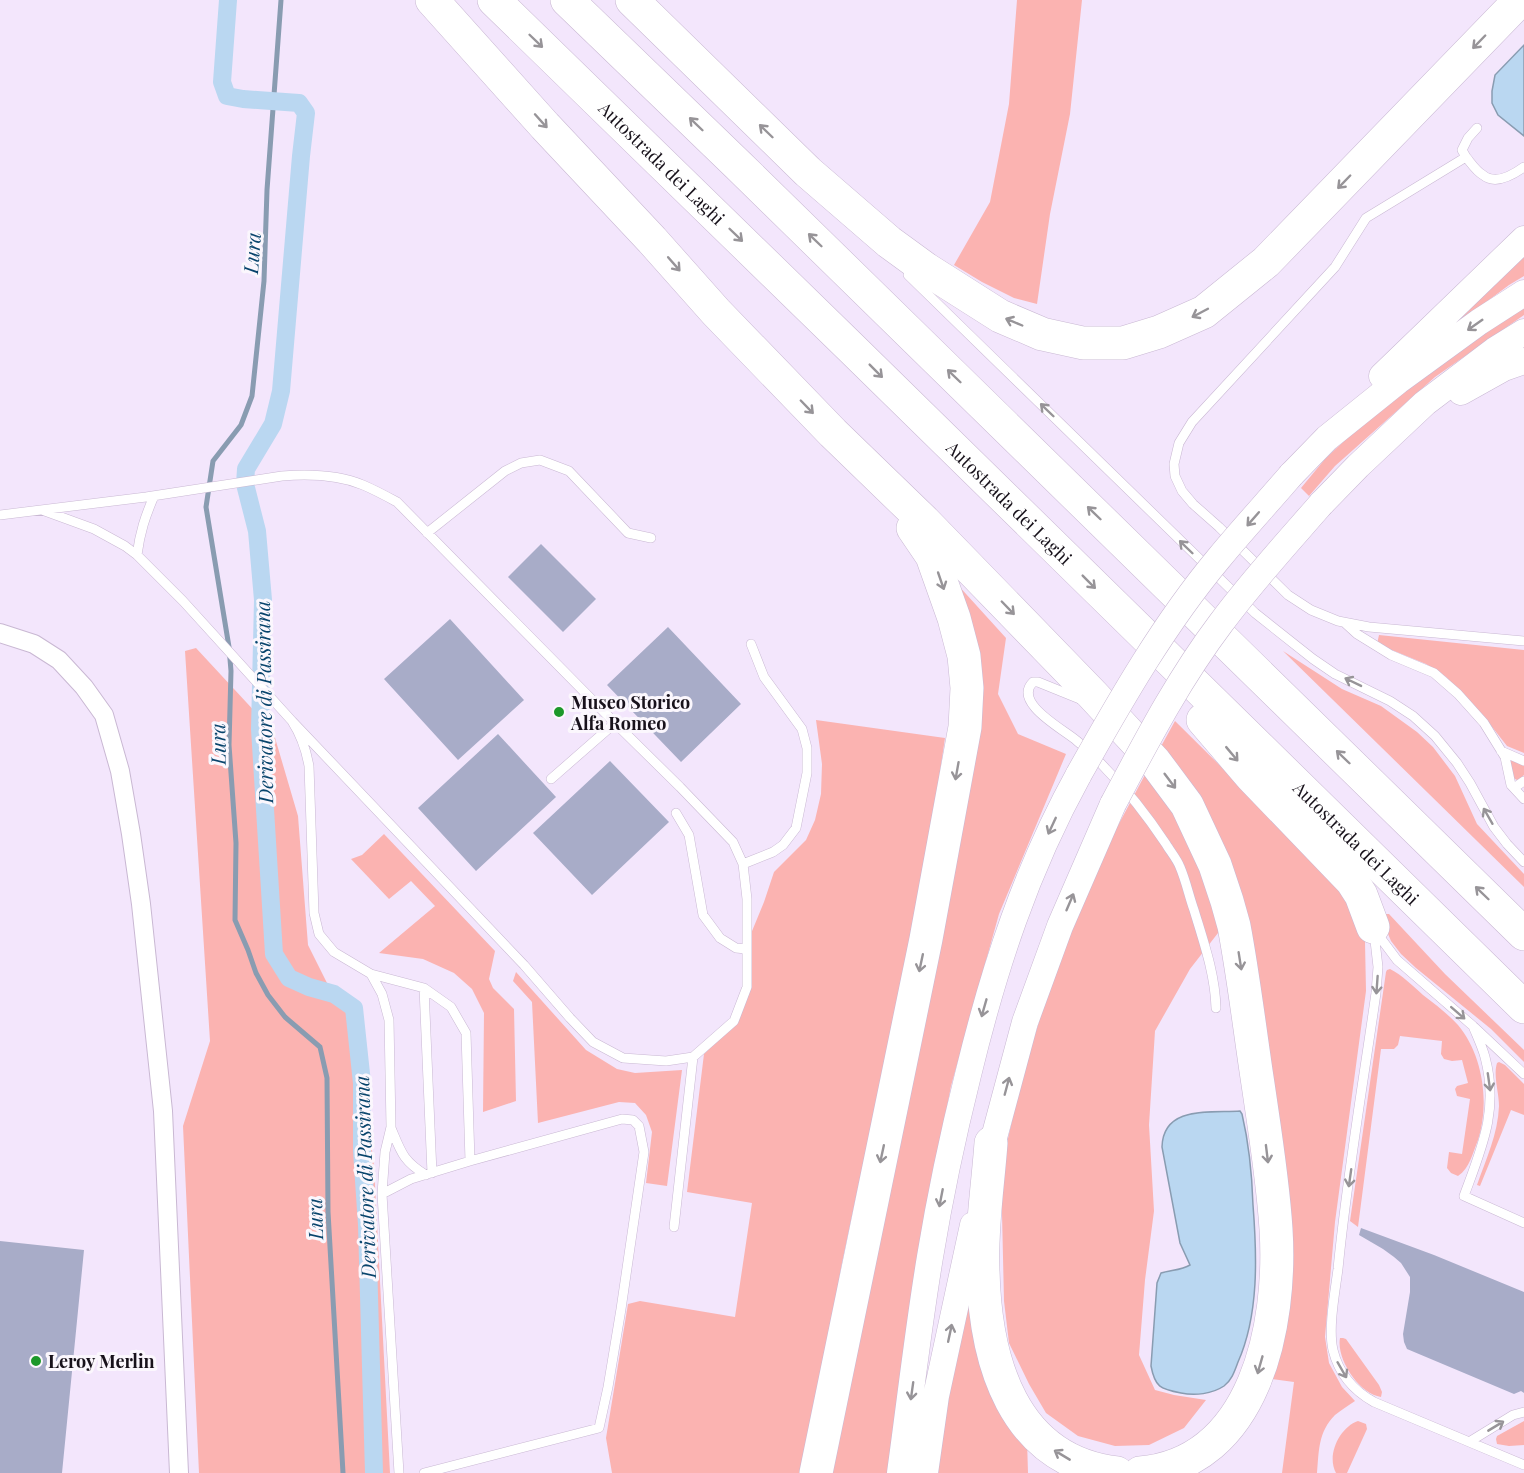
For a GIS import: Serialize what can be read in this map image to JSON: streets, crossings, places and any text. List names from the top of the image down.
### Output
{
  "streets": {
    "highway": ["Autostrada dei Laghi"]
  },
  "water": ["Lura", "Derivatore di Passirana"],
  "places": ["Museo Storico Alfa Romeo", "Leroy Merlin"]
}
